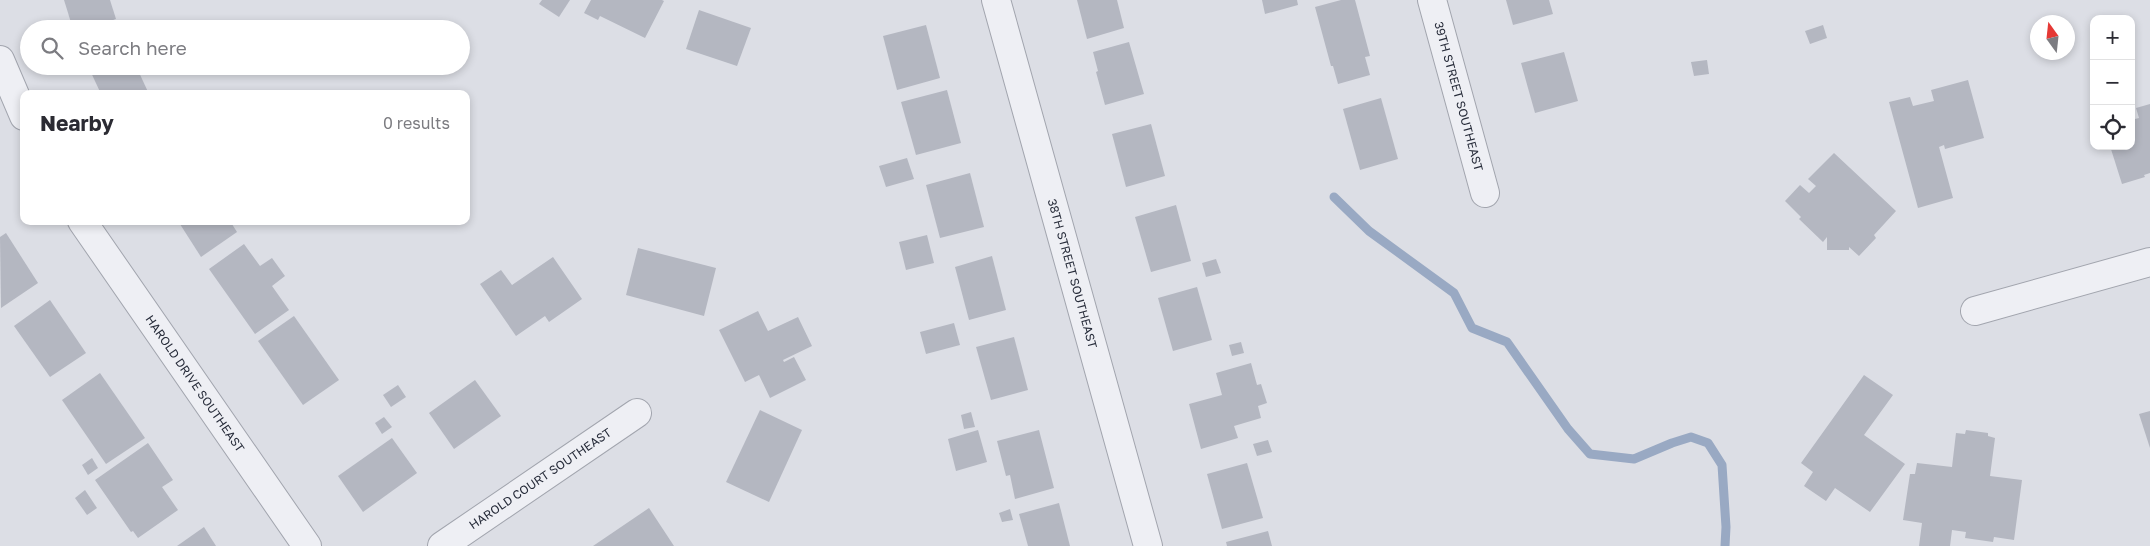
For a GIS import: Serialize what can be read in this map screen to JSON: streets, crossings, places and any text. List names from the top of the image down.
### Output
{
  "streets": {
    "street": [
      "39TH STREET SOUTHEAST",
      "38TH STREET SOUTHEAST",
      "HAROLD DRIVE SOUTHEAST",
      "HAROLD COURT SOUTHEAST"
    ]
  },
  "north": "top",
  "page": {
    "map_buttons": ["+", "−"],
    "search": "Search here",
    "heading": ["Nearby", "0 results"]
  }
}
